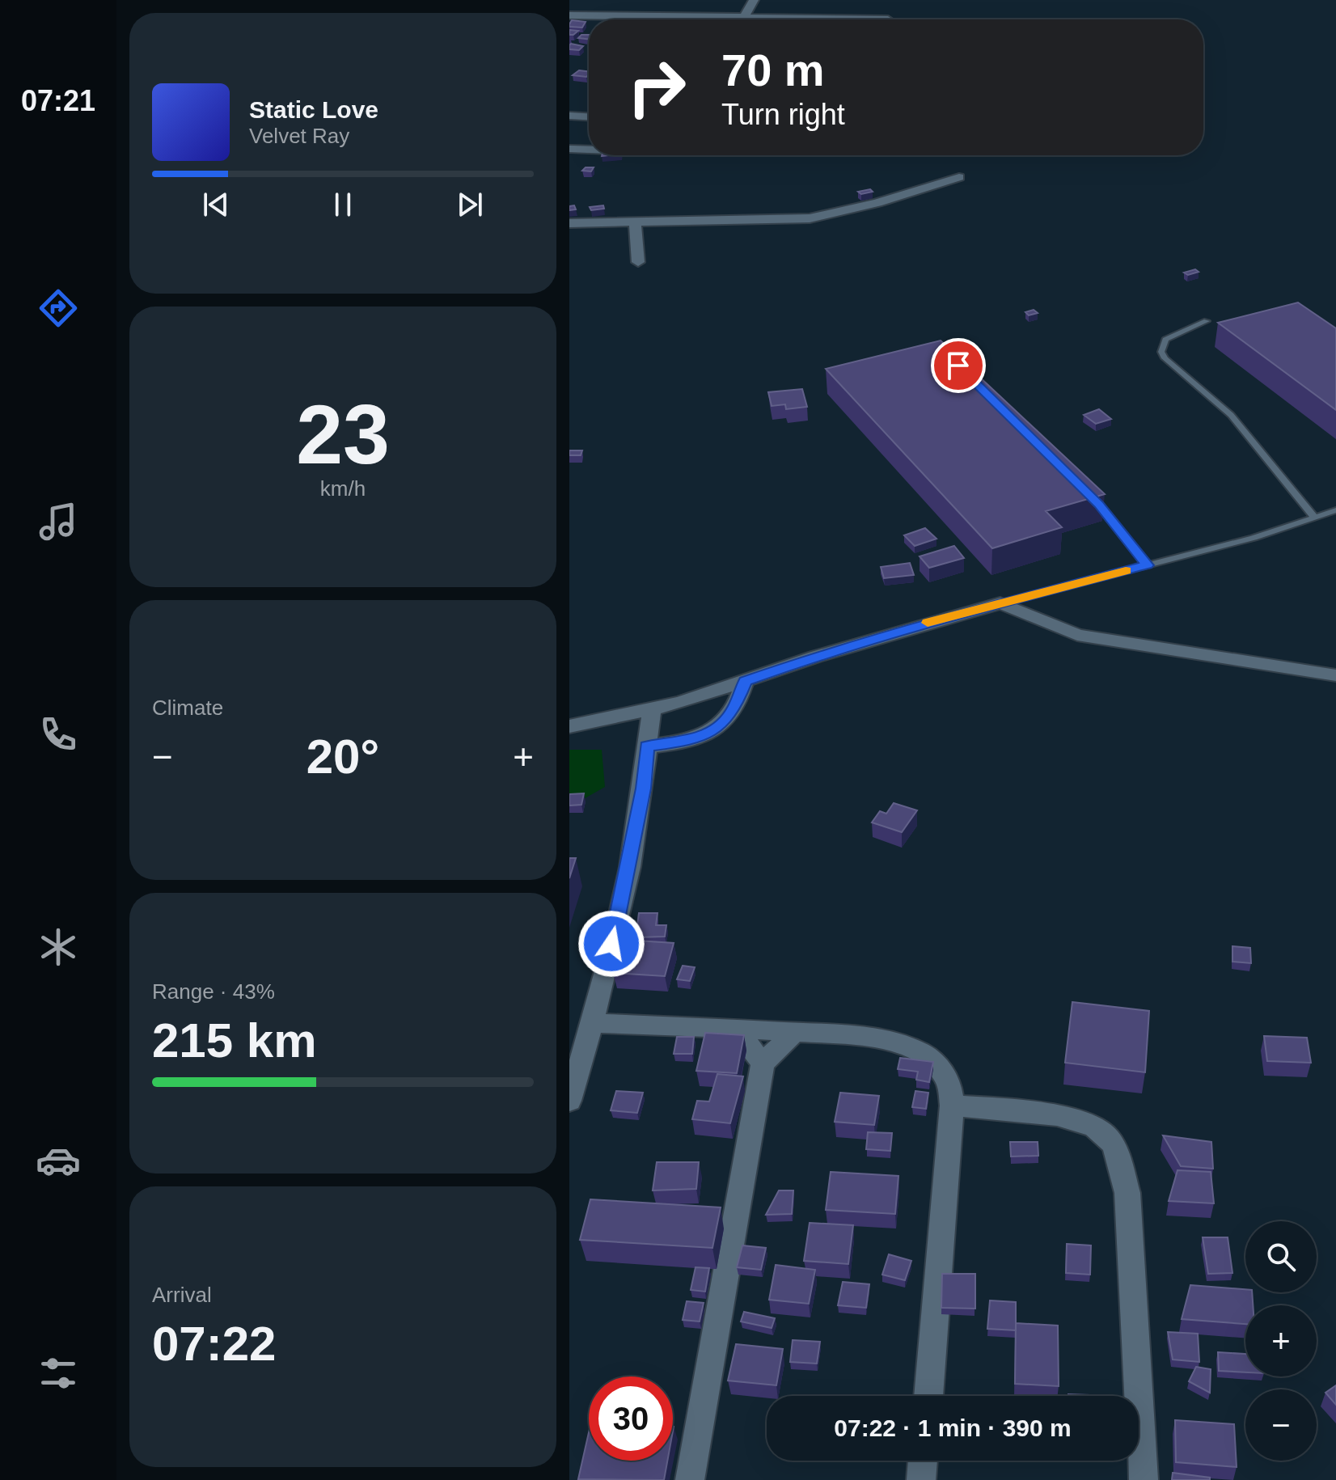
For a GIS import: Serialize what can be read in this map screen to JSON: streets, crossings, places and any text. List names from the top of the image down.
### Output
{
  "page": {
    "tabs": "07:21",
    "turn": ["70 m", "Turn right"],
    "song": ["Static Love", "Velvet Ray"],
    "tile": [
      ["23", "km/h"],
      "Climate",
      ["Range · 43%", "215 km"],
      ["Arrival", "07:22"]
    ],
    "heat": ["−", "20°", "+"],
    "map_buttons": ["+", "−"],
    "limit": "30",
    "trip": "07:22 · 1 min · 390 m"
  }
}
